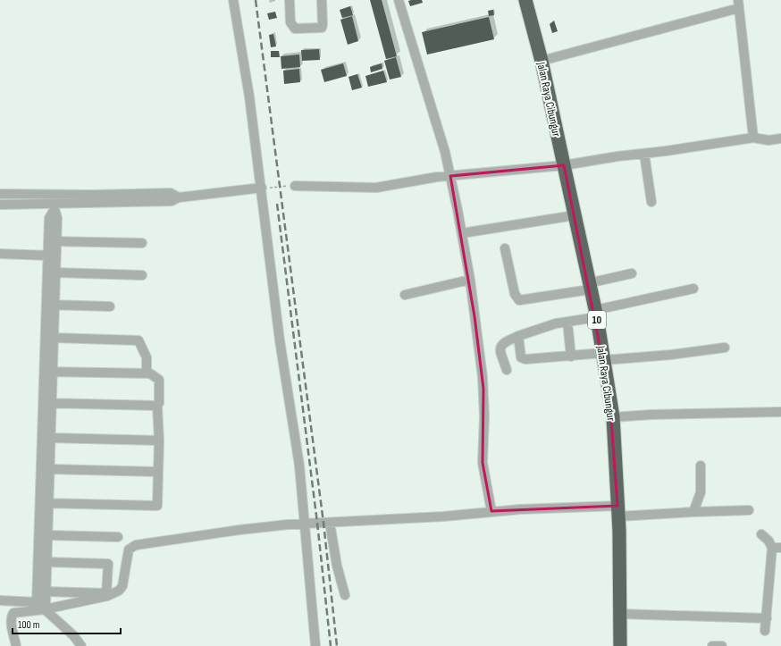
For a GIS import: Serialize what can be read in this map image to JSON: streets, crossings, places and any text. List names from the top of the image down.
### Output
{
  "streets": {
    "highway": ["Jalan Raya Cibungur", "10"]
  },
  "scale_bar": "100 m"
}
